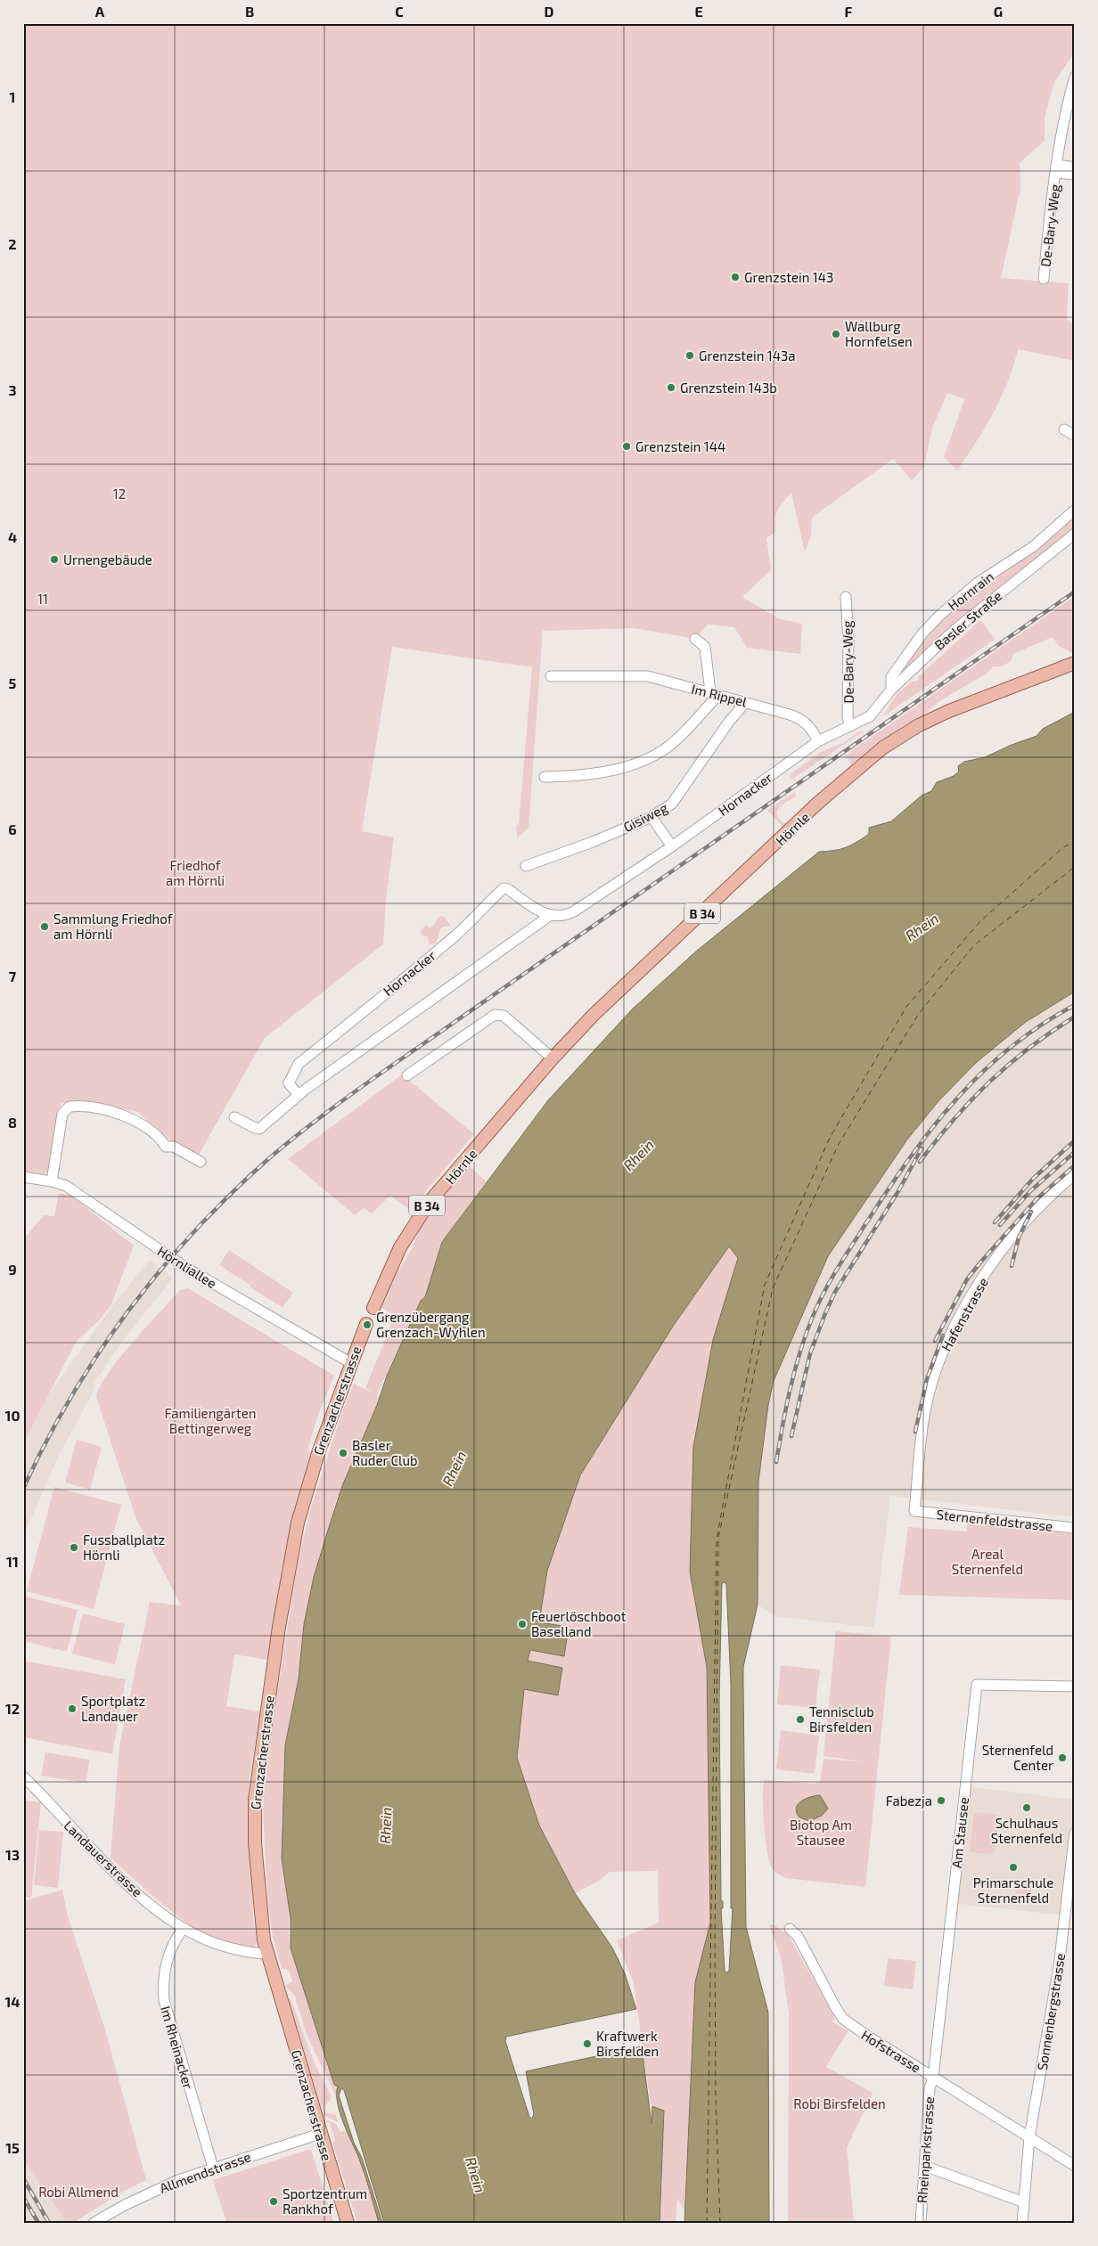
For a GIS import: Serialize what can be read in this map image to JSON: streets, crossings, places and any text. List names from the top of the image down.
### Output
{
  "streets": {
    "main road": ["Hörnle", "B 34", "Grenzacherstrasse"],
    "street": [
      "De-Bary-Weg",
      "Hornrain",
      "Basler Straße",
      "Im Rippel",
      "Hornacker",
      "Gisiweg",
      "Hörnliallee",
      "Hafenstrasse",
      "Sternenfeldstrasse",
      "Am Stausee",
      "Landauerstrasse",
      "Sonnenbergstrasse",
      "Im Rheinacker",
      "Hofstrasse",
      "Rheinparkstrasse",
      "Allmendstrasse"
    ]
  },
  "crossings": [
    ["De-Bary-Weg", "Basler Straße"],
    ["Hornrain", "Basler Straße"],
    ["Im Rippel", "Hornacker"],
    ["Im Rippel", "Gisiweg"],
    ["Hörnliallee", "Grenzacherstrasse"],
    ["Hafenstrasse", "Sternenfeldstrasse"],
    ["Grenzacherstrasse", "Landauerstrasse"],
    ["Grenzacherstrasse", "Allmendstrasse"],
    ["Am Stausee", "Hofstrasse"],
    ["Am Stausee", "Rheinparkstrasse"],
    ["Landauerstrasse", "Im Rheinacker"],
    ["Sonnenbergstrasse", "Hofstrasse"],
    ["Im Rheinacker", "Allmendstrasse"],
    ["Hofstrasse", "Rheinparkstrasse"]
  ],
  "water": ["Rhein"],
  "parks": [
    "12",
    "11",
    "Friedhof am Hörnli",
    "Familiengärten Bettingerweg",
    "Areal Sternenfeld",
    "Biotop Am Stausee",
    "Robi Birsfelden",
    "Robi Allmend"
  ],
  "places": [
    "Grenzstein 143",
    "Wallburg Hornfelsen",
    "Grenzstein 143a",
    "Grenzstein 143b",
    "Grenzstein 144",
    "Urnengebäude",
    "Sammlung Friedhof am Hörnli",
    "Grenzübergang Grenzach-Wyhlen",
    "Basler Ruder Club",
    "Fussballplatz Hörnli",
    "Feuerlöschboot Baselland",
    "Sportplatz Landauer",
    "Tennisclub Birsfelden",
    "Sternenfeld Center",
    "Fabezja",
    "Schulhaus Sternenfeld",
    "Primarschule Sternenfeld",
    "Kraftwerk Birsfelden",
    "Sportzentrum Rankhof"
  ],
  "grid": {
    "columns": [
      "A",
      "B",
      "C",
      "D",
      "E",
      "F",
      "G"
    ],
    "rows": [
      "1",
      "2",
      "3",
      "4",
      "5",
      "6",
      "7",
      "8",
      "9",
      "10",
      "11",
      "12",
      "13",
      "14",
      "15"
    ]
  }
}
